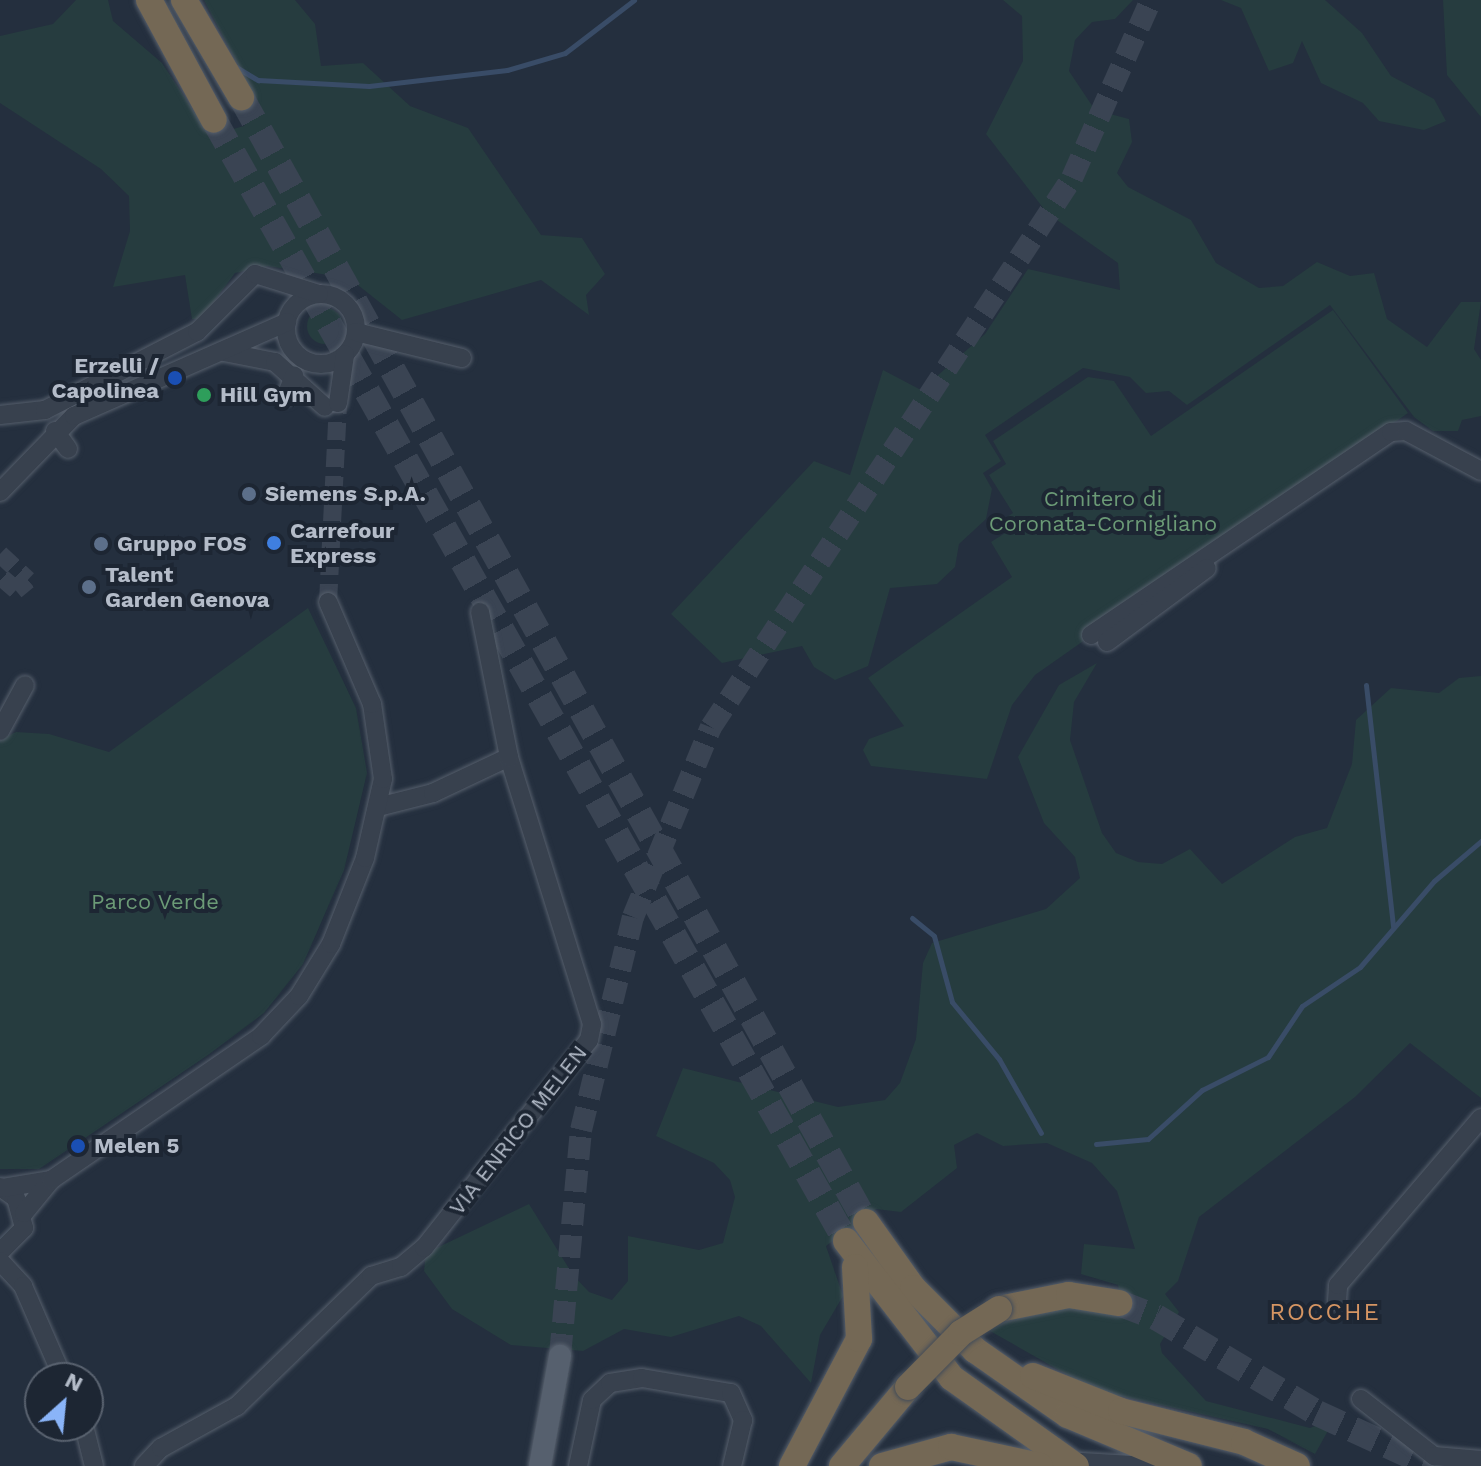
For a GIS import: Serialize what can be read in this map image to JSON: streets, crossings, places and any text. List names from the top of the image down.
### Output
{
  "streets": {
    "street": ["VIA ENRICO MELEN"]
  },
  "districts": ["ROCCHE"],
  "parks": ["Cimitero di Coronata-Cornigliano", "Parco Verde"],
  "places": [
    "Erzelli / Capolinea",
    "Hill Gym",
    "Siemens S.p.A.",
    "Carrefour Express",
    "Gruppo FOS",
    "Talent Garden Genova",
    "Melen 5"
  ],
  "north": "top right"
}
